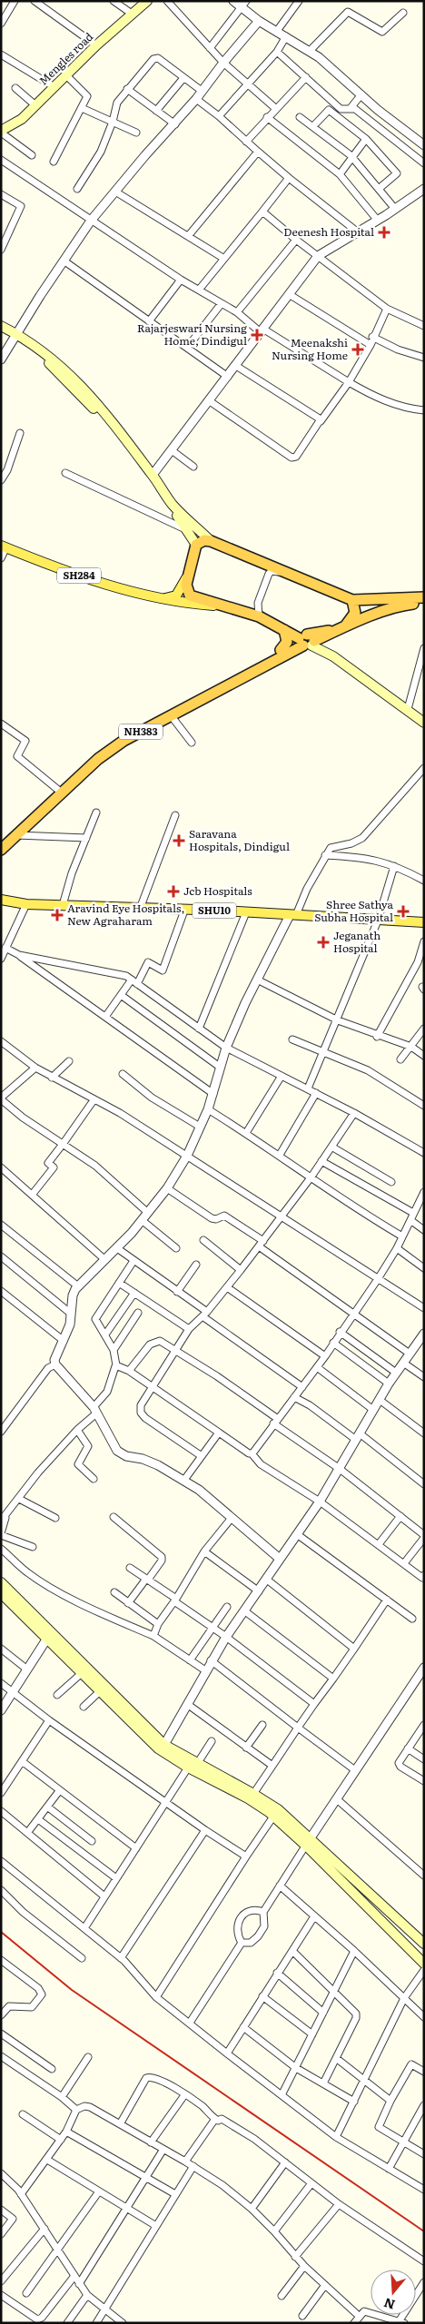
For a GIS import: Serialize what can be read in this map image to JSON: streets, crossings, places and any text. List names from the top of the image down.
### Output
{
  "streets": {
    "highway": ["NH383"],
    "main road": ["Mengles road", "SH284", "SHU10"]
  },
  "places": {
    "health": [
      "Deenesh Hospital",
      "Rajarjeswari Nursing Home, Dindigul",
      "Meenakshi Nursing Home",
      "Saravana Hospitals, Dindigul",
      "Jcb Hospitals",
      "Shree Sathya Subha Hospital",
      "Aravind Eye Hospitals, New Agraharam",
      "Jeganath Hospital"
    ]
  },
  "north": "bottom"
}
